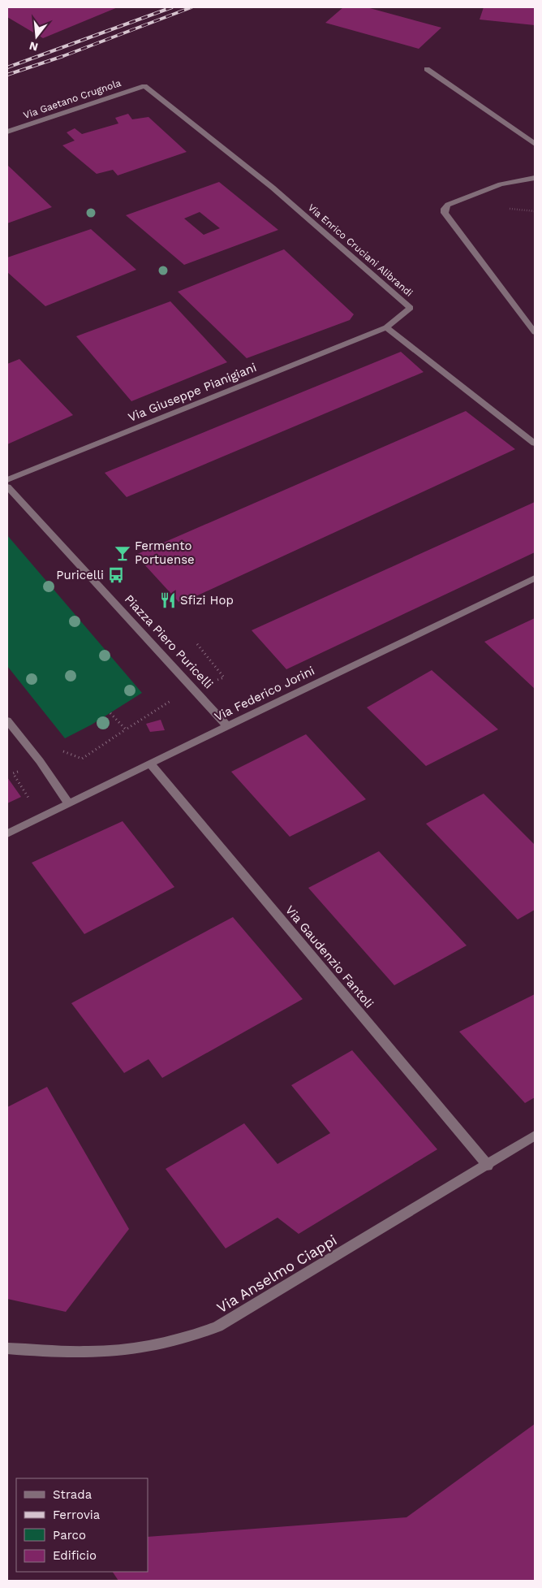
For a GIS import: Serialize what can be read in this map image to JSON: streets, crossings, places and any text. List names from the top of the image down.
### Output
{
  "streets": {
    "street": [
      "Via Gaetano Crugnola",
      "Via Enrico Cruciani Alibrandi",
      "Via Giuseppe Pianigiani",
      "Piazza Piero Puricelli",
      "Via Federico Jorini",
      "Via Gaudenzio Fantoli",
      "Via Anselmo Ciappi"
    ]
  },
  "crossings": [
    ["Via Gaetano Crugnola", "Via Enrico Cruciani Alibrandi"],
    ["Via Enrico Cruciani Alibrandi", "Via Giuseppe Pianigiani"],
    ["Piazza Piero Puricelli", "Via Federico Jorini"],
    ["Via Federico Jorini", "Via Gaudenzio Fantoli"],
    ["Via Gaudenzio Fantoli", "Via Anselmo Ciappi"]
  ],
  "places": {
    "bar": ["Fermento Portuense"],
    "bus stop": ["Puricelli"],
    "restaurant": ["Sfizi Hop"]
  },
  "legend": [
    "Strada",
    "Ferrovia",
    "Parco",
    "Edificio"
  ],
  "north": "bottom"
}
